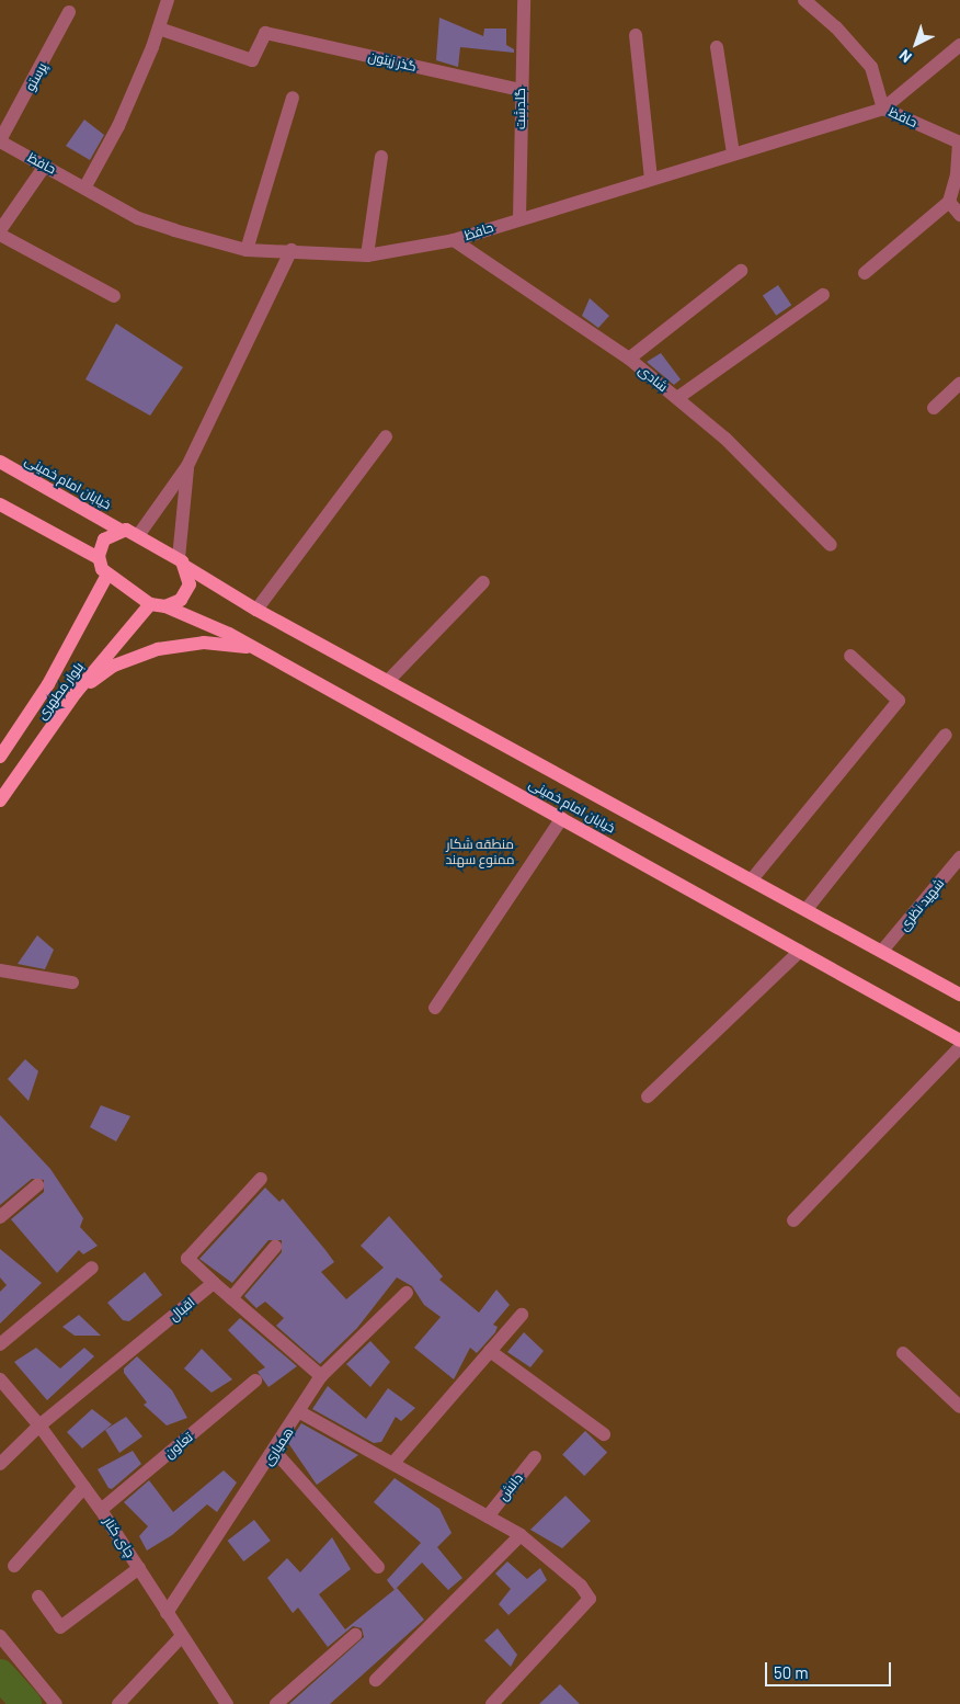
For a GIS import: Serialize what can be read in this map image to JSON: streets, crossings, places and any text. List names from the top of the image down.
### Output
{
  "streets": {
    "main road": ["خیابان امام خمینی", "بلوار مطهری"],
    "street": [
      "گذر زیتون",
      "پرستو",
      "گلدشت",
      "حافظ",
      "شادی",
      "شهید نظری",
      "اقبال",
      "تعاون",
      "همیاری",
      "دانش",
      "چای کنار"
    ]
  },
  "crossings": [
    ["گذر زیتون", "گلدشت"],
    ["پرستو", "حافظ"],
    ["گلدشت", "حافظ"],
    ["حافظ", "شادی"],
    ["خیابان امام خمینی", "بلوار مطهری"],
    ["خیابان امام خمینی", "شهید نظری"],
    ["اقبال", "چای کنار"],
    ["تعاون", "چای کنار"],
    ["همیاری", "چای کنار"]
  ],
  "parks": ["منطقه شکار ممنوع سهند"],
  "scale_bar": "50 m",
  "north": "bottom left"
}
